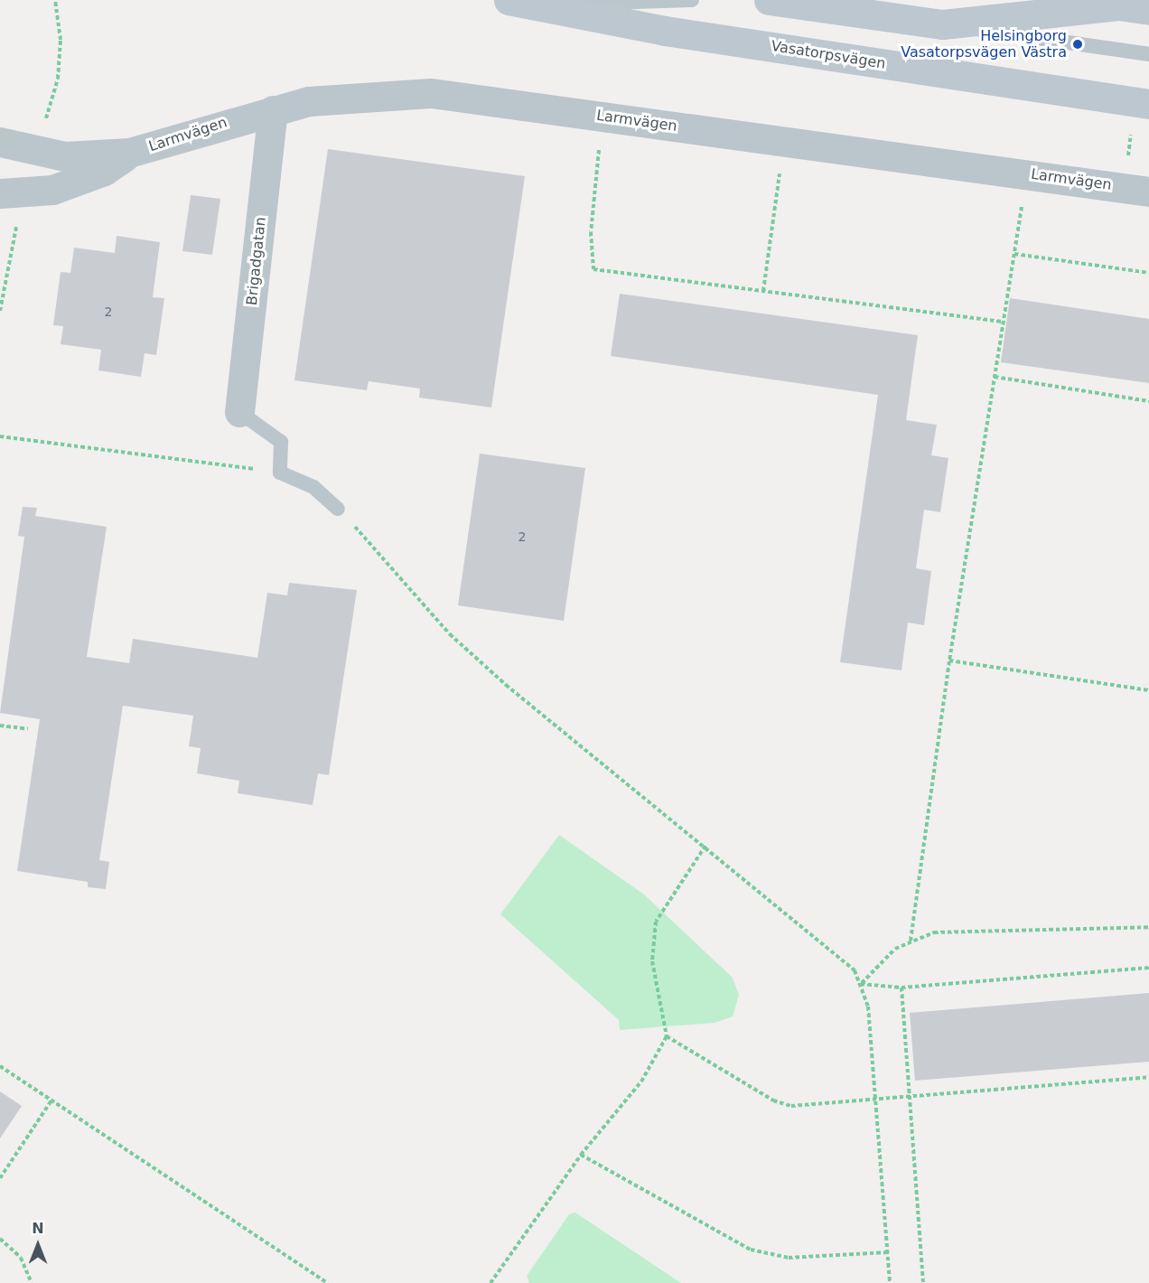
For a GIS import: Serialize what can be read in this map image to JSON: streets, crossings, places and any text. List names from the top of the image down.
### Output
{
  "streets": {
    "main road": ["Vasatorpsvägen"],
    "street": ["Larmvägen", "Brigadgatan"]
  },
  "crossings": [
    ["Larmvägen", "Brigadgatan"]
  ],
  "places": ["Helsingborg Vasatorpsvägen Västra"],
  "house_numbers": ["2", "2"],
  "north": "top"
}
